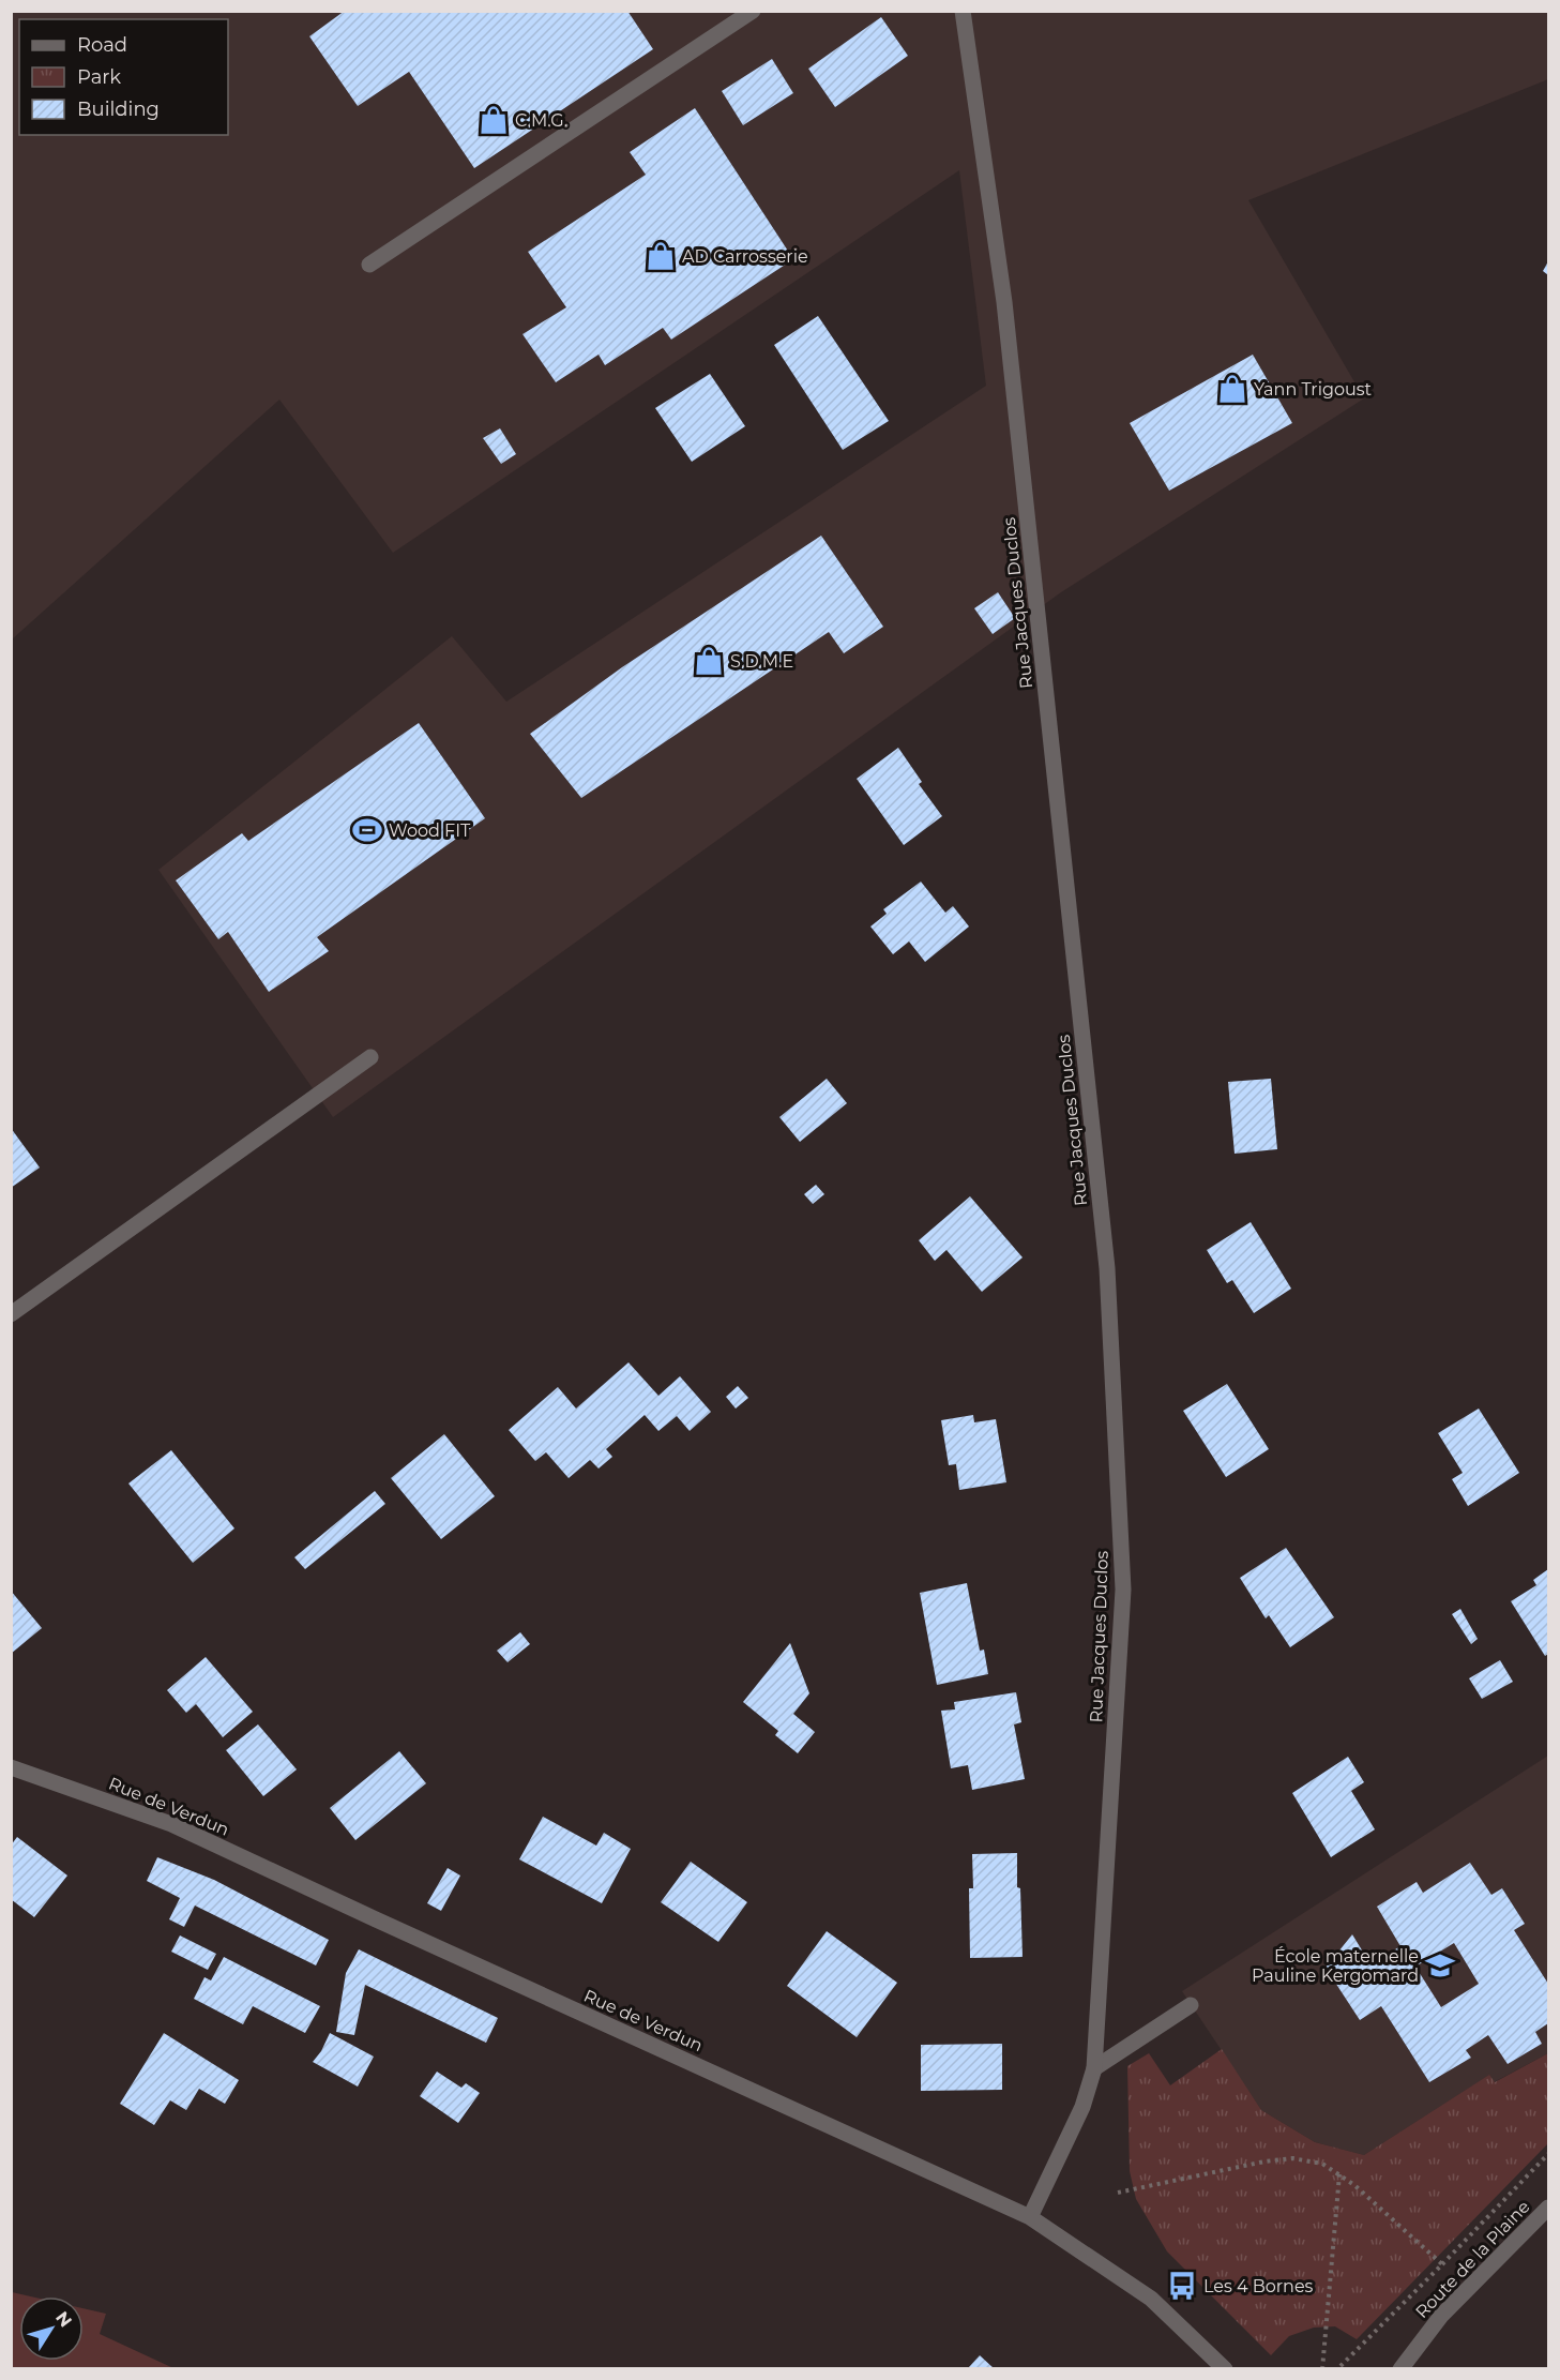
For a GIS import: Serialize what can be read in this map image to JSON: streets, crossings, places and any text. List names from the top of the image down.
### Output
{
  "streets": {
    "street": ["Rue Jacques Duclos", "Rue de Verdun", "Route de la Plaine"]
  },
  "crossings": [
    ["Rue Jacques Duclos", "Rue de Verdun"]
  ],
  "places": {
    "shop": [
      "C.M.G.",
      "AD Carrosserie",
      "Yann Trigoust",
      "S.D.M.E"
    ],
    "sports": ["Wood FIT"],
    "school or university": ["École maternelle Pauline Kergomard"],
    "bus stop": ["Les 4 Bornes"]
  },
  "legend": ["Road", "Park", "Building"],
  "north": "top right"
}
